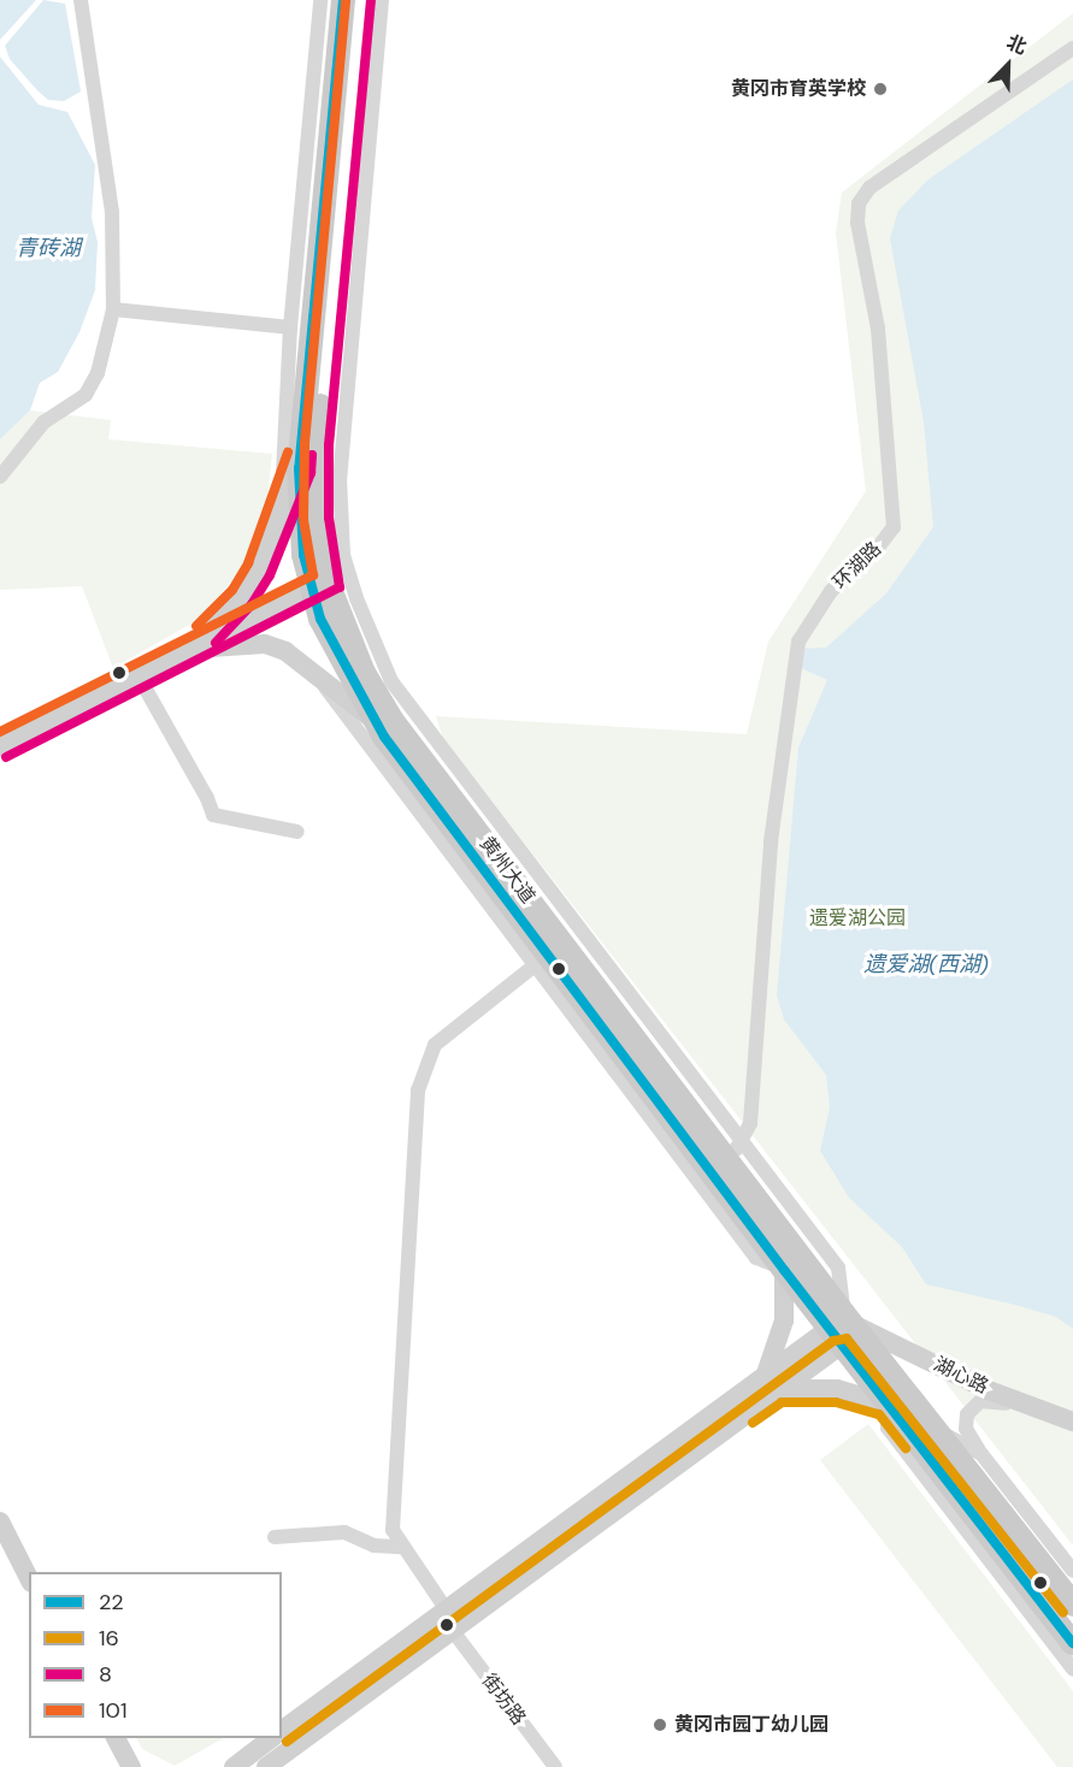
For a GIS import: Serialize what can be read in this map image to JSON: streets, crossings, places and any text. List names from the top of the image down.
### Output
{
  "streets": {
    "main road": ["黄州大道", "湖心路"],
    "street": ["环湖路", "街坊路"]
  },
  "crossings": [
    ["环湖路", "黄州大道"],
    ["黄州大道", "湖心路"]
  ],
  "water": ["青砖湖", "遗爱湖(西湖)"],
  "parks": ["遗爱湖公园"],
  "places": ["黄冈市育英学校", "黄冈市园丁幼儿园"],
  "lines": [
    "transit line 22",
    "transit line 101",
    "transit line 8",
    "transit line 16"
  ],
  "legend": [
    "22",
    "16",
    "8",
    "101"
  ],
  "north": "top right"
}
